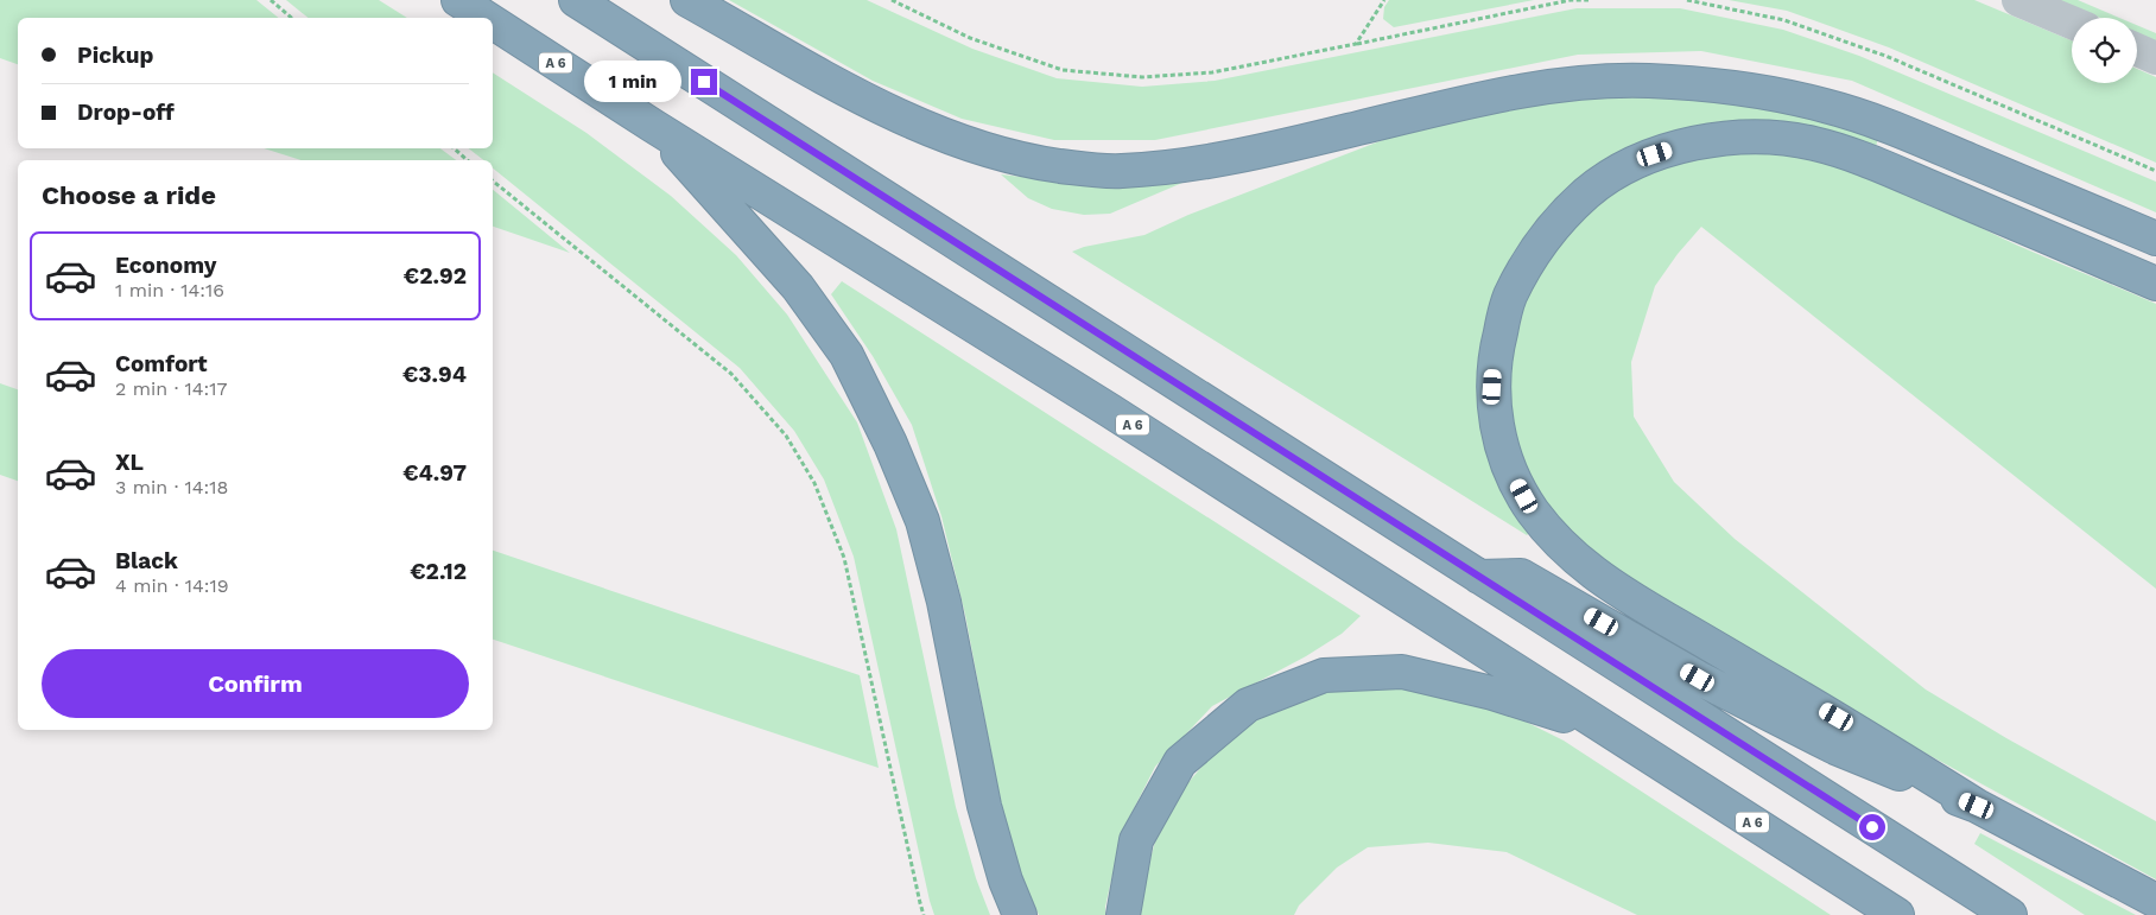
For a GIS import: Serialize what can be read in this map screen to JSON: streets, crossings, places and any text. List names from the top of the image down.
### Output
{
  "streets": {
    "highway": ["A 6"]
  },
  "page": {
    "banner": ["Pickup", "Drop-off"],
    "bubble": "1 min",
    "heading": "Choose a ride",
    "list": [
      {
        "name": "Economy",
        "note": "1 min · 14:16",
        "value": "€2.92"
      },
      {
        "name": "Comfort",
        "note": "2 min · 14:17",
        "value": "€3.94"
      },
      {
        "name": "XL",
        "note": "3 min · 14:18",
        "value": "€4.97"
      },
      {
        "name": "Black",
        "note": "4 min · 14:19",
        "value": "€2.12"
      }
    ],
    "buttons": "Confirm"
  }
}
